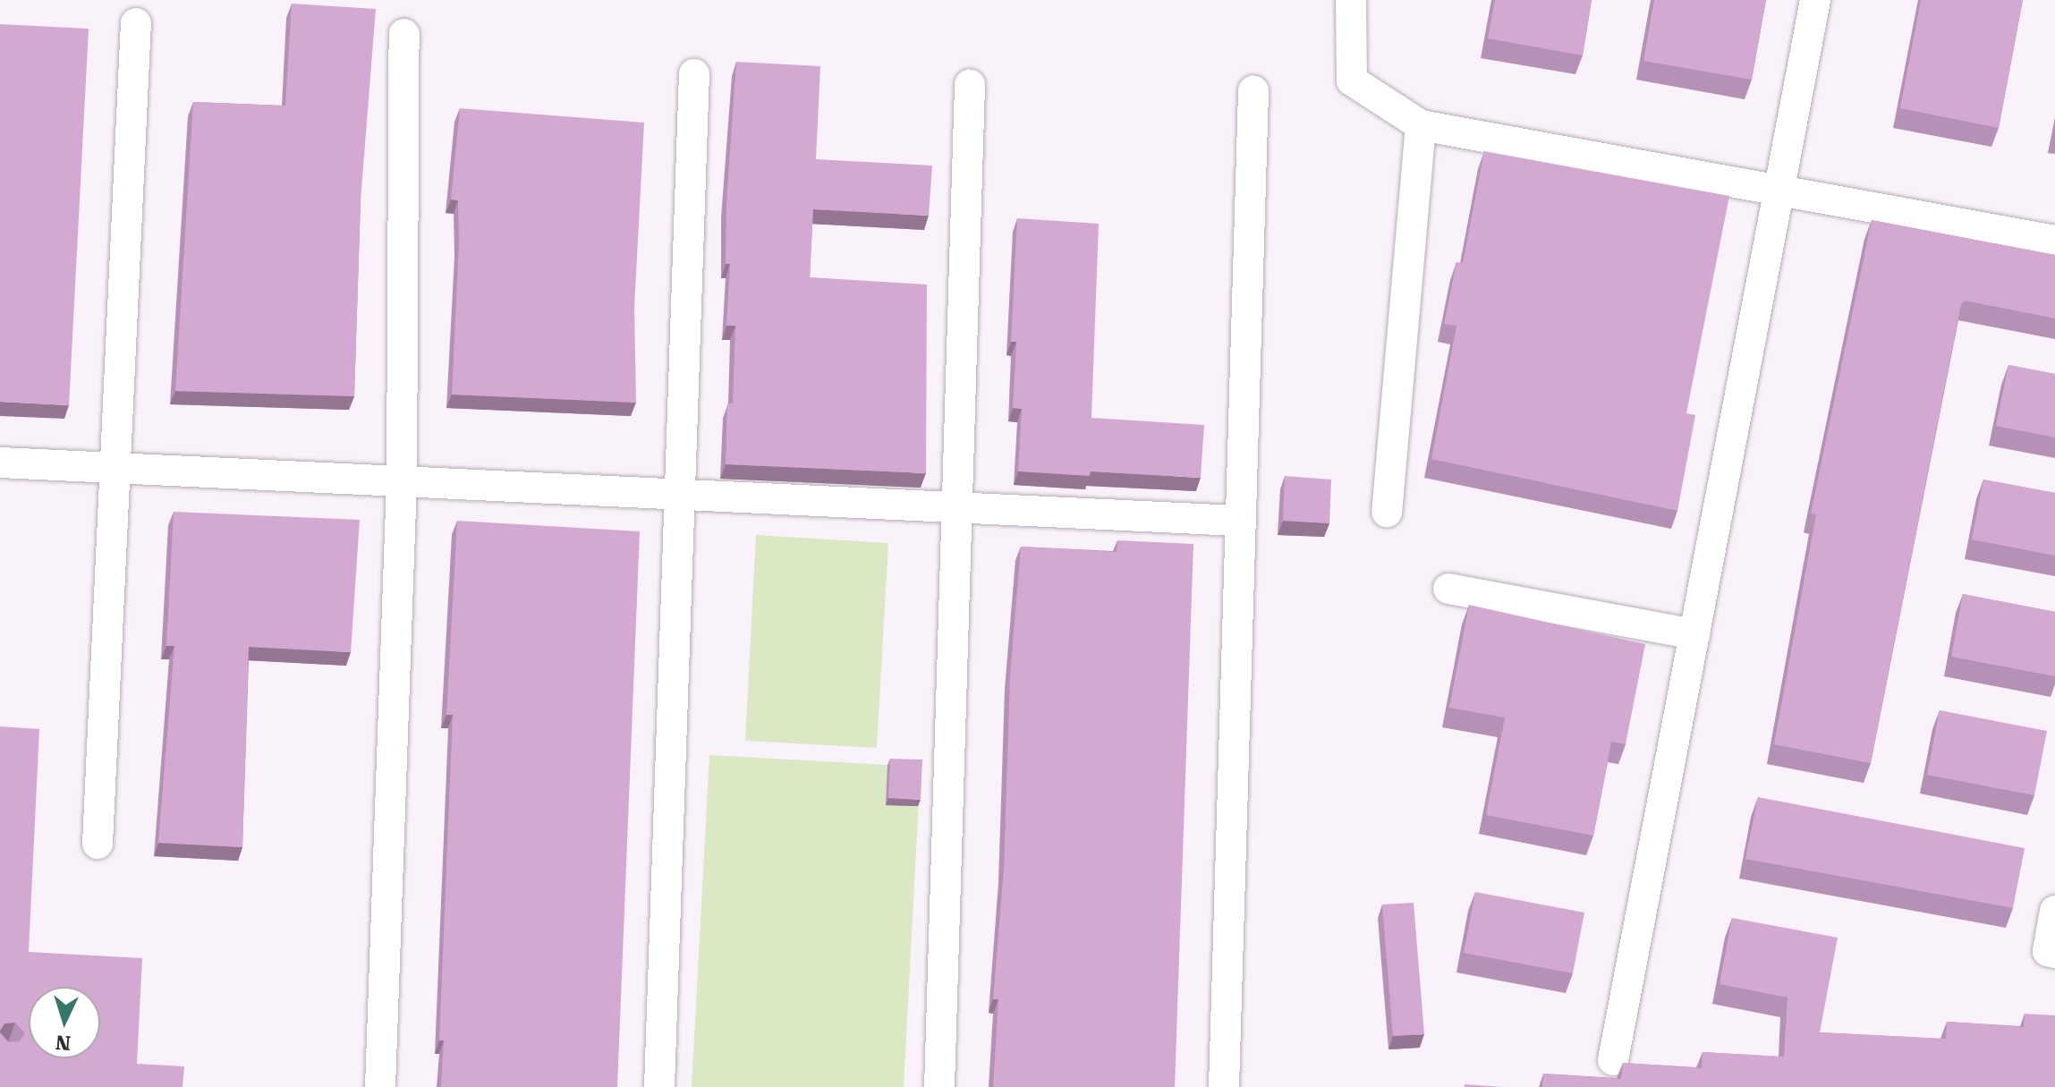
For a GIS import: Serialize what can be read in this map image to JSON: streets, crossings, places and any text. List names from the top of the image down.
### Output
{
  "north": "bottom"
}
